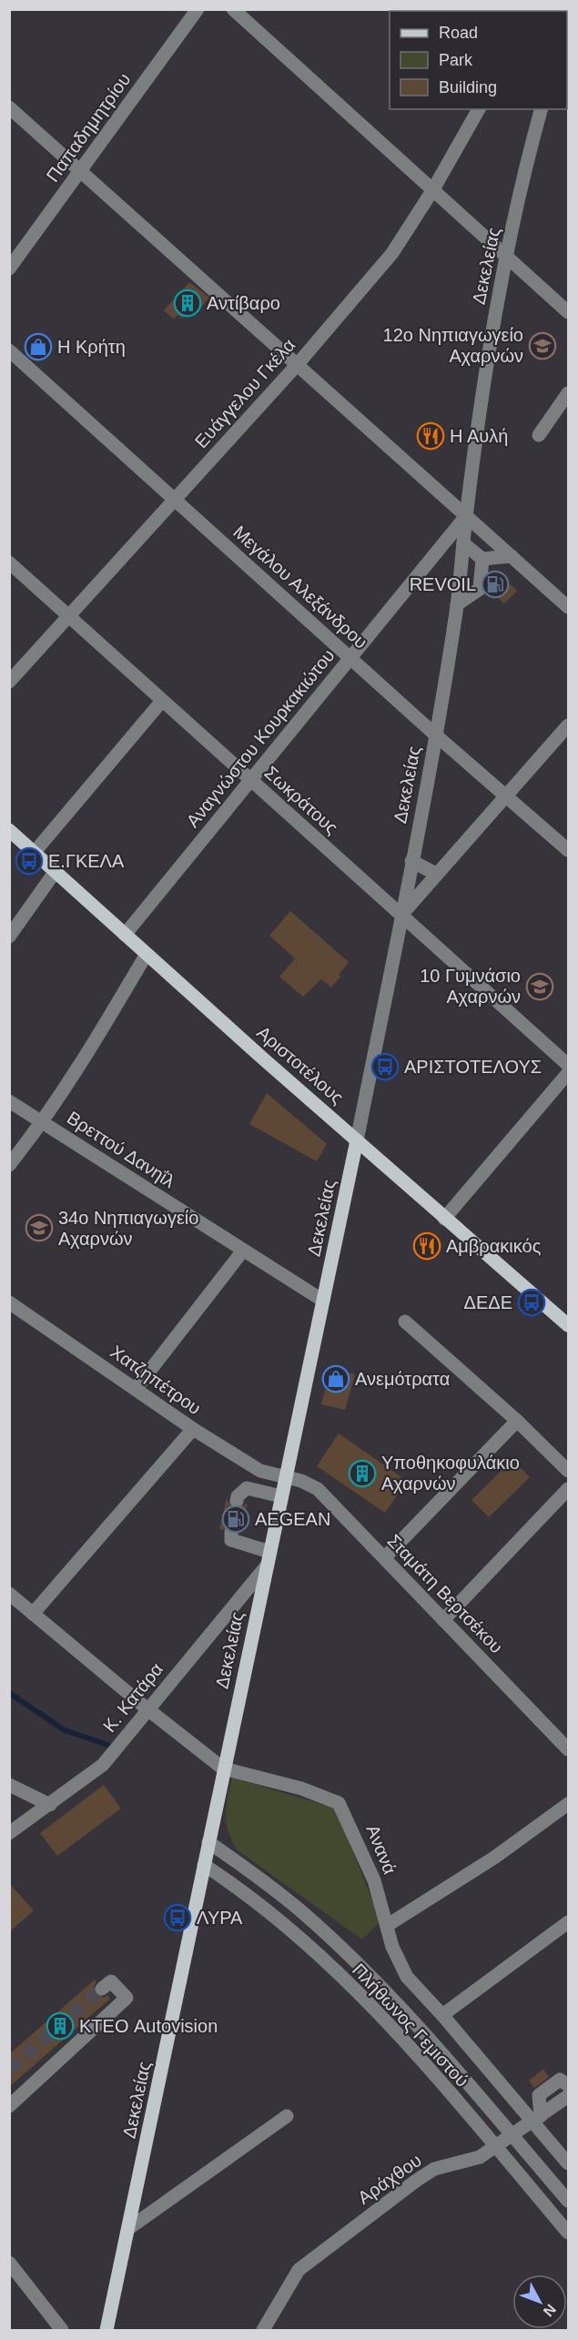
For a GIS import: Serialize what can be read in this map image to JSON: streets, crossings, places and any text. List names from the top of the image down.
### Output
{
  "streets": {
    "main road": ["Δεκελείας", "Αριστοτέλους"],
    "street": [
      "Παπαδημητρίου",
      "Ευάγγελου Γκέλα",
      "Μεγάλου Αλεξάνδρου",
      "Αναγνώστου Κουρκακιώτου",
      "Σωκράτους",
      "Βρεττού Δανηΐλ",
      "Χατζηπέτρου",
      "Σταμάτη Βερτσέκου",
      "Κ. Κατάρα",
      "Ανανά",
      "Πλήθωνος Γεμιστού",
      "Αράχθου"
    ]
  },
  "crossings": [
    ["Δεκελείας", "Μεγάλου Αλεξάνδρου"],
    ["Δεκελείας", "Αναγνώστου Κουρκακιώτου"],
    ["Δεκελείας", "Σωκράτους"],
    ["Δεκελείας", "Αριστοτέλους"],
    ["Δεκελείας", "Βρεττού Δανηΐλ"],
    ["Δεκελείας", "Χατζηπέτρου"],
    ["Δεκελείας", "Σταμάτη Βερτσέκου"],
    ["Δεκελείας", "Κ. Κατάρα"],
    ["Δεκελείας", "Ανανά"],
    ["Δεκελείας", "Πλήθωνος Γεμιστού"],
    ["Ευάγγελου Γκέλα", "Μεγάλου Αλεξάνδρου"],
    ["Ευάγγελου Γκέλα", "Σωκράτους"],
    ["Μεγάλου Αλεξάνδρου", "Αναγνώστου Κουρκακιώτου"],
    ["Αναγνώστου Κουρκακιώτου", "Σωκράτους"],
    ["Αναγνώστου Κουρκακιώτου", "Αριστοτέλους"],
    ["Χατζηπέτρου", "Σταμάτη Βερτσέκου"],
    ["Ανανά", "Πλήθωνος Γεμιστού"],
    ["Πλήθωνος Γεμιστού", "Αράχθου"]
  ],
  "places": {
    "building": ["Αντίβαρο", "Υποθηκοφυλάκιο Αχαρνών", "ΚΤΕΟ Autovision"],
    "school or university": ["12ο Νηπιαγωγείο Αχαρνών", "10 Γυμνάσιο Αχαρνών", "34o Νηπιαγωγείο Αχαρνών"],
    "shop": ["Η Κρήτη", "Ανεμότρατα"],
    "restaurant": ["Η Αυλή", "Αμβρακικός"],
    "fuel station": ["REVOIL", "AEGEAN"],
    "bus stop": [
      "Ε.ΓΚΕΛΑ",
      "ΑΡΙΣΤΟΤΕΛΟΥΣ",
      "ΔΕΔΕ",
      "ΛΥΡΑ"
    ]
  },
  "legend": ["Road", "Park", "Building"],
  "north": "bottom right"
}
